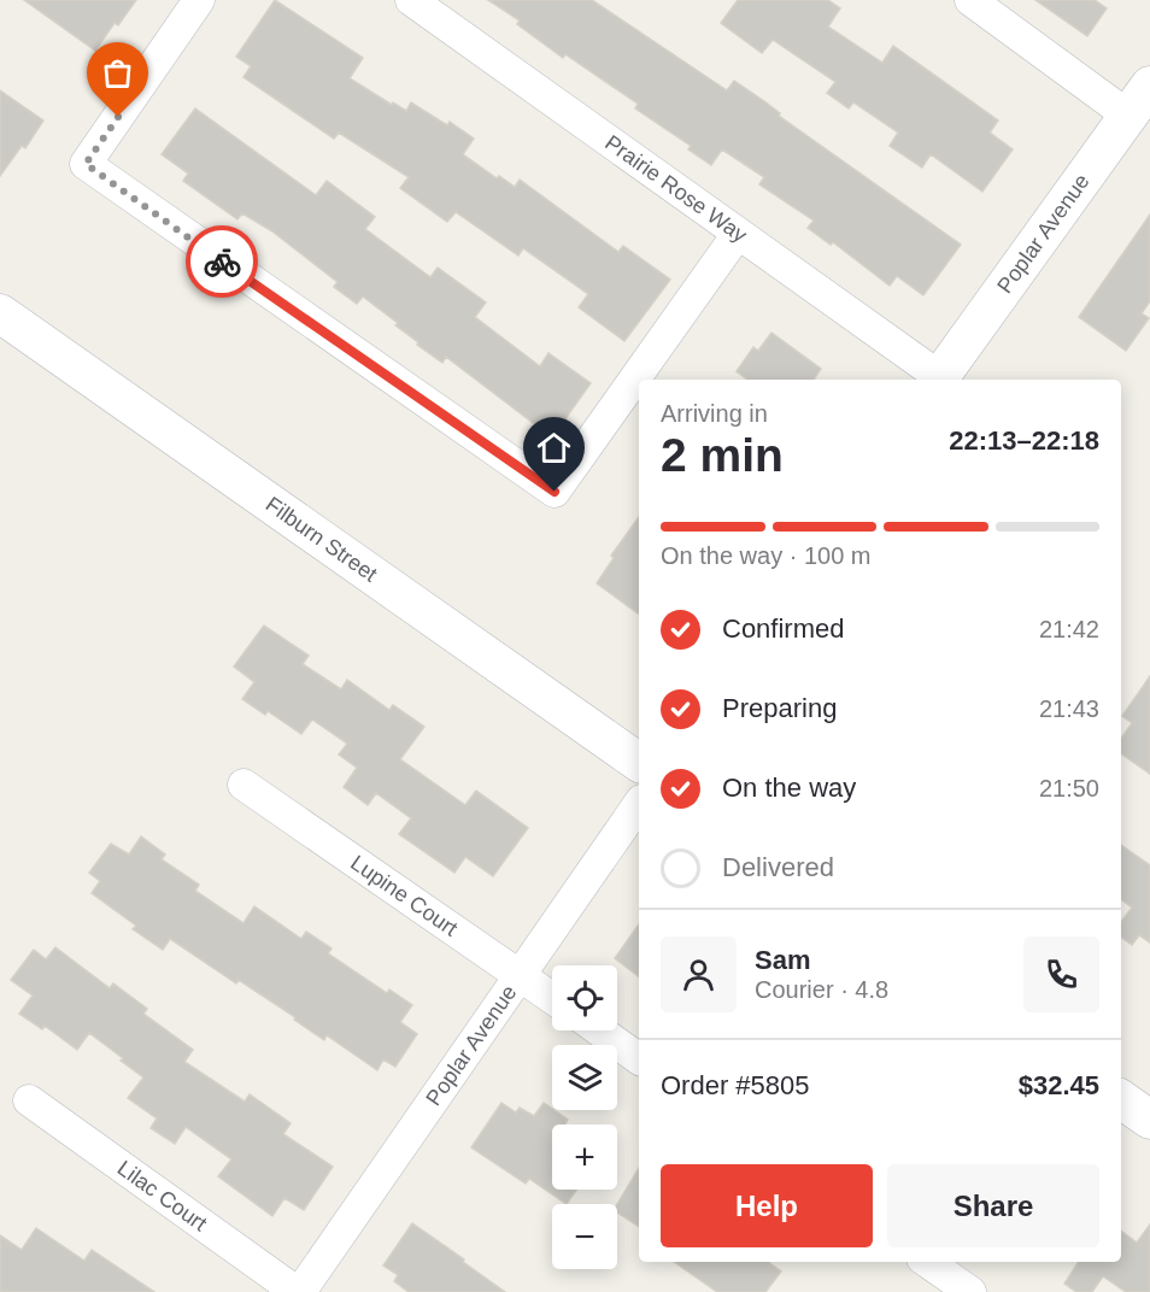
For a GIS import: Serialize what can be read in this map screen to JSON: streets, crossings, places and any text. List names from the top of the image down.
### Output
{
  "streets": {
    "street": [
      "Prairie Rose Way",
      "Poplar Avenue",
      "Filburn Street",
      "Lupine Court",
      "Lilac Court"
    ]
  },
  "crossings": [
    ["Poplar Avenue", "Lupine Court"],
    ["Poplar Avenue", "Lilac Court"]
  ],
  "page": {
    "heading": ["2 min", "Arriving in", "22:13–22:18"],
    "panel": [
      "Sam",
      "Courier · 4.8",
      "Order #5805",
      "$32.45"
    ],
    "bar": "On the way · 100 m",
    "list": [
      ["Confirmed", "21:42"],
      ["Preparing", "21:43"],
      ["On the way", "21:50"],
      "Delivered"
    ],
    "map_buttons": ["+", "−"],
    "buttons": ["Help", "Share"]
  }
}
